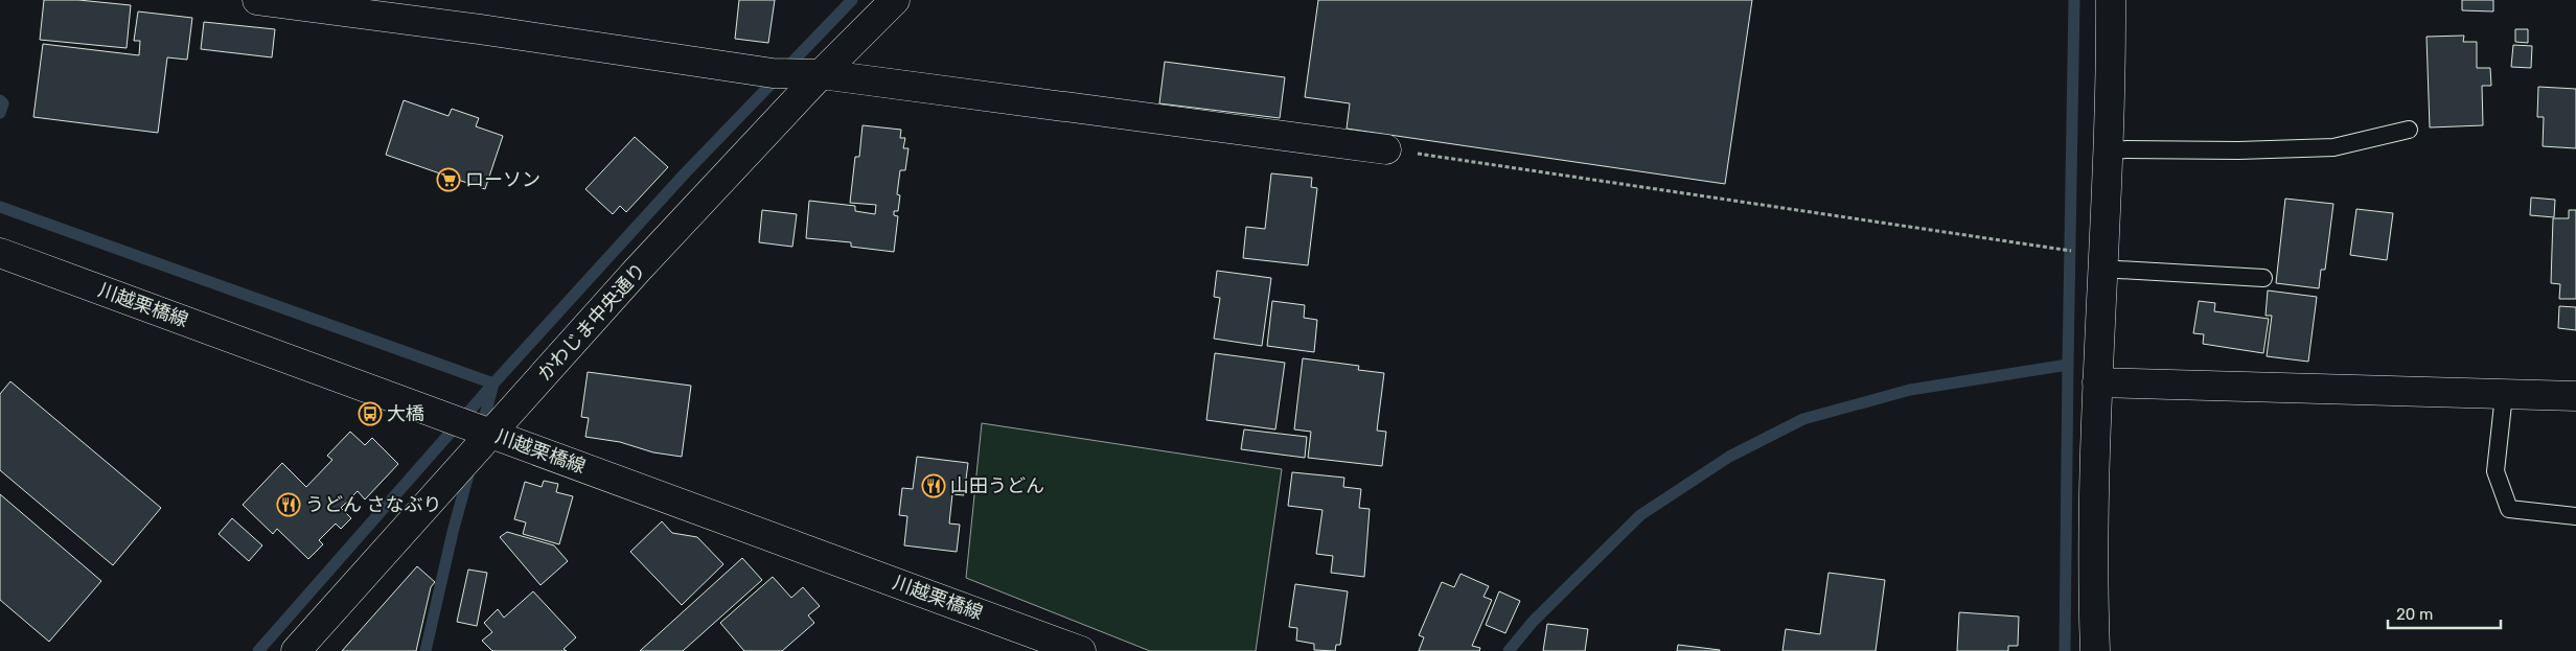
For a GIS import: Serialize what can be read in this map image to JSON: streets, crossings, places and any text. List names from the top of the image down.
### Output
{
  "streets": {
    "street": ["川越栗橋線", "かわじま中央通り"]
  },
  "crossings": [
    ["川越栗橋線", "かわじま中央通り"]
  ],
  "places": {
    "supermarket": ["ローソン"],
    "bus stop": ["大橋"],
    "restaurant": ["山田うどん", "うどん さなぶり"]
  },
  "scale_bar": "20 m"
}
